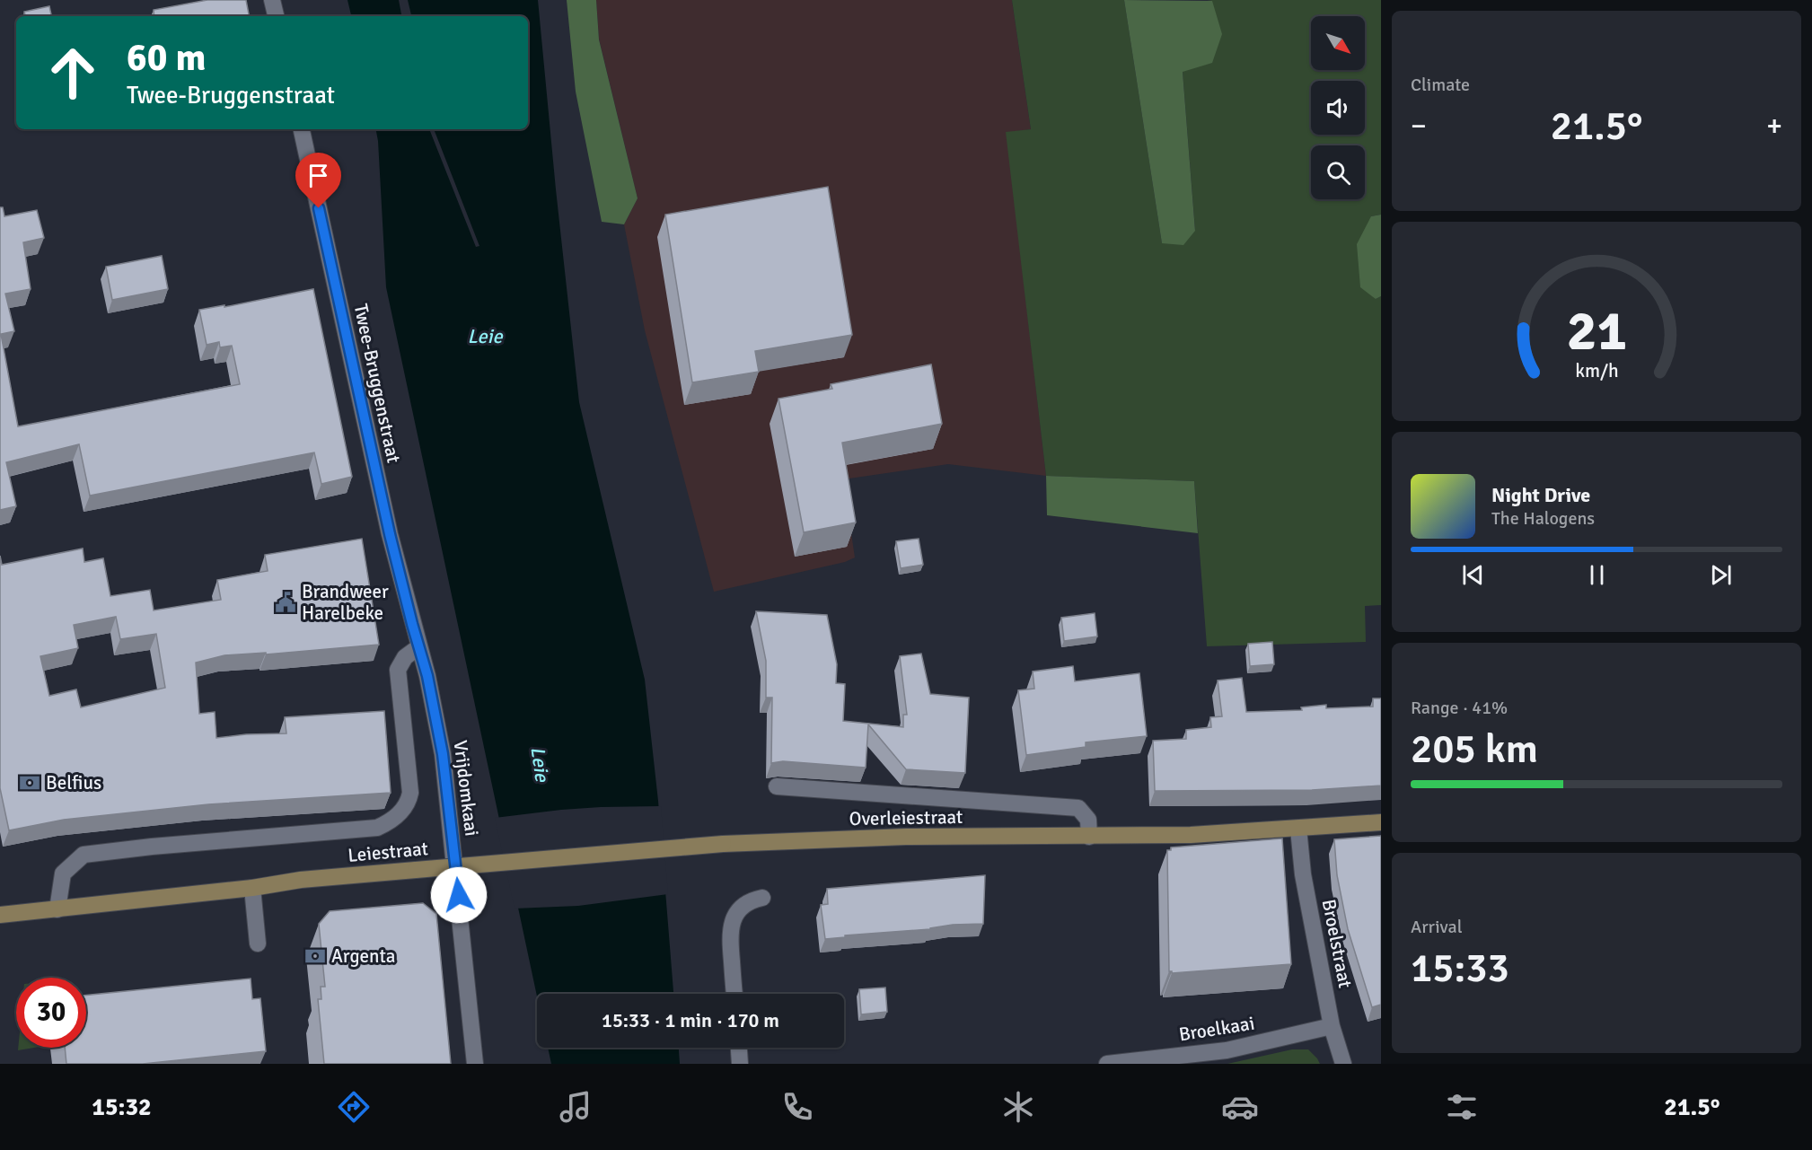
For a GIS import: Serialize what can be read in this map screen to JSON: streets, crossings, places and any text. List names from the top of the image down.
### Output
{
  "streets": {
    "main road": ["Overleiestraat", "Leiestraat"],
    "street": [
      "Twee-Bruggenstraat",
      "Vrijdomkaai",
      "Broelstraat",
      "Broelkaai"
    ]
  },
  "crossings": [
    ["Twee-Bruggenstraat", "Vrijdomkaai"],
    ["Twee-Bruggenstraat", "Leiestraat"],
    ["Vrijdomkaai", "Leiestraat"],
    ["Overleiestraat", "Leiestraat"],
    ["Overleiestraat", "Broelstraat"],
    ["Broelstraat", "Broelkaai"]
  ],
  "water": ["Leie"],
  "places": {
    "public building": ["Brandweer Harelbeke"],
    "bank": ["Belfius", "Argenta"]
  },
  "north": "bottom right",
  "page": {
    "tile": [
      "Climate",
      ["Range · 41%", "205 km"],
      ["Arrival", "15:33"]
    ],
    "turn": ["60 m", "Twee-Bruggenstraat"],
    "heat": ["−", "21.5°", "+"],
    "song": ["Night Drive", "The Halogens"],
    "limit": "30",
    "trip": "15:33 · 1 min · 170 m",
    "tabs": ["15:32", "21.5°"],
    "gauge": ["21", "km/h"]
  }
}
